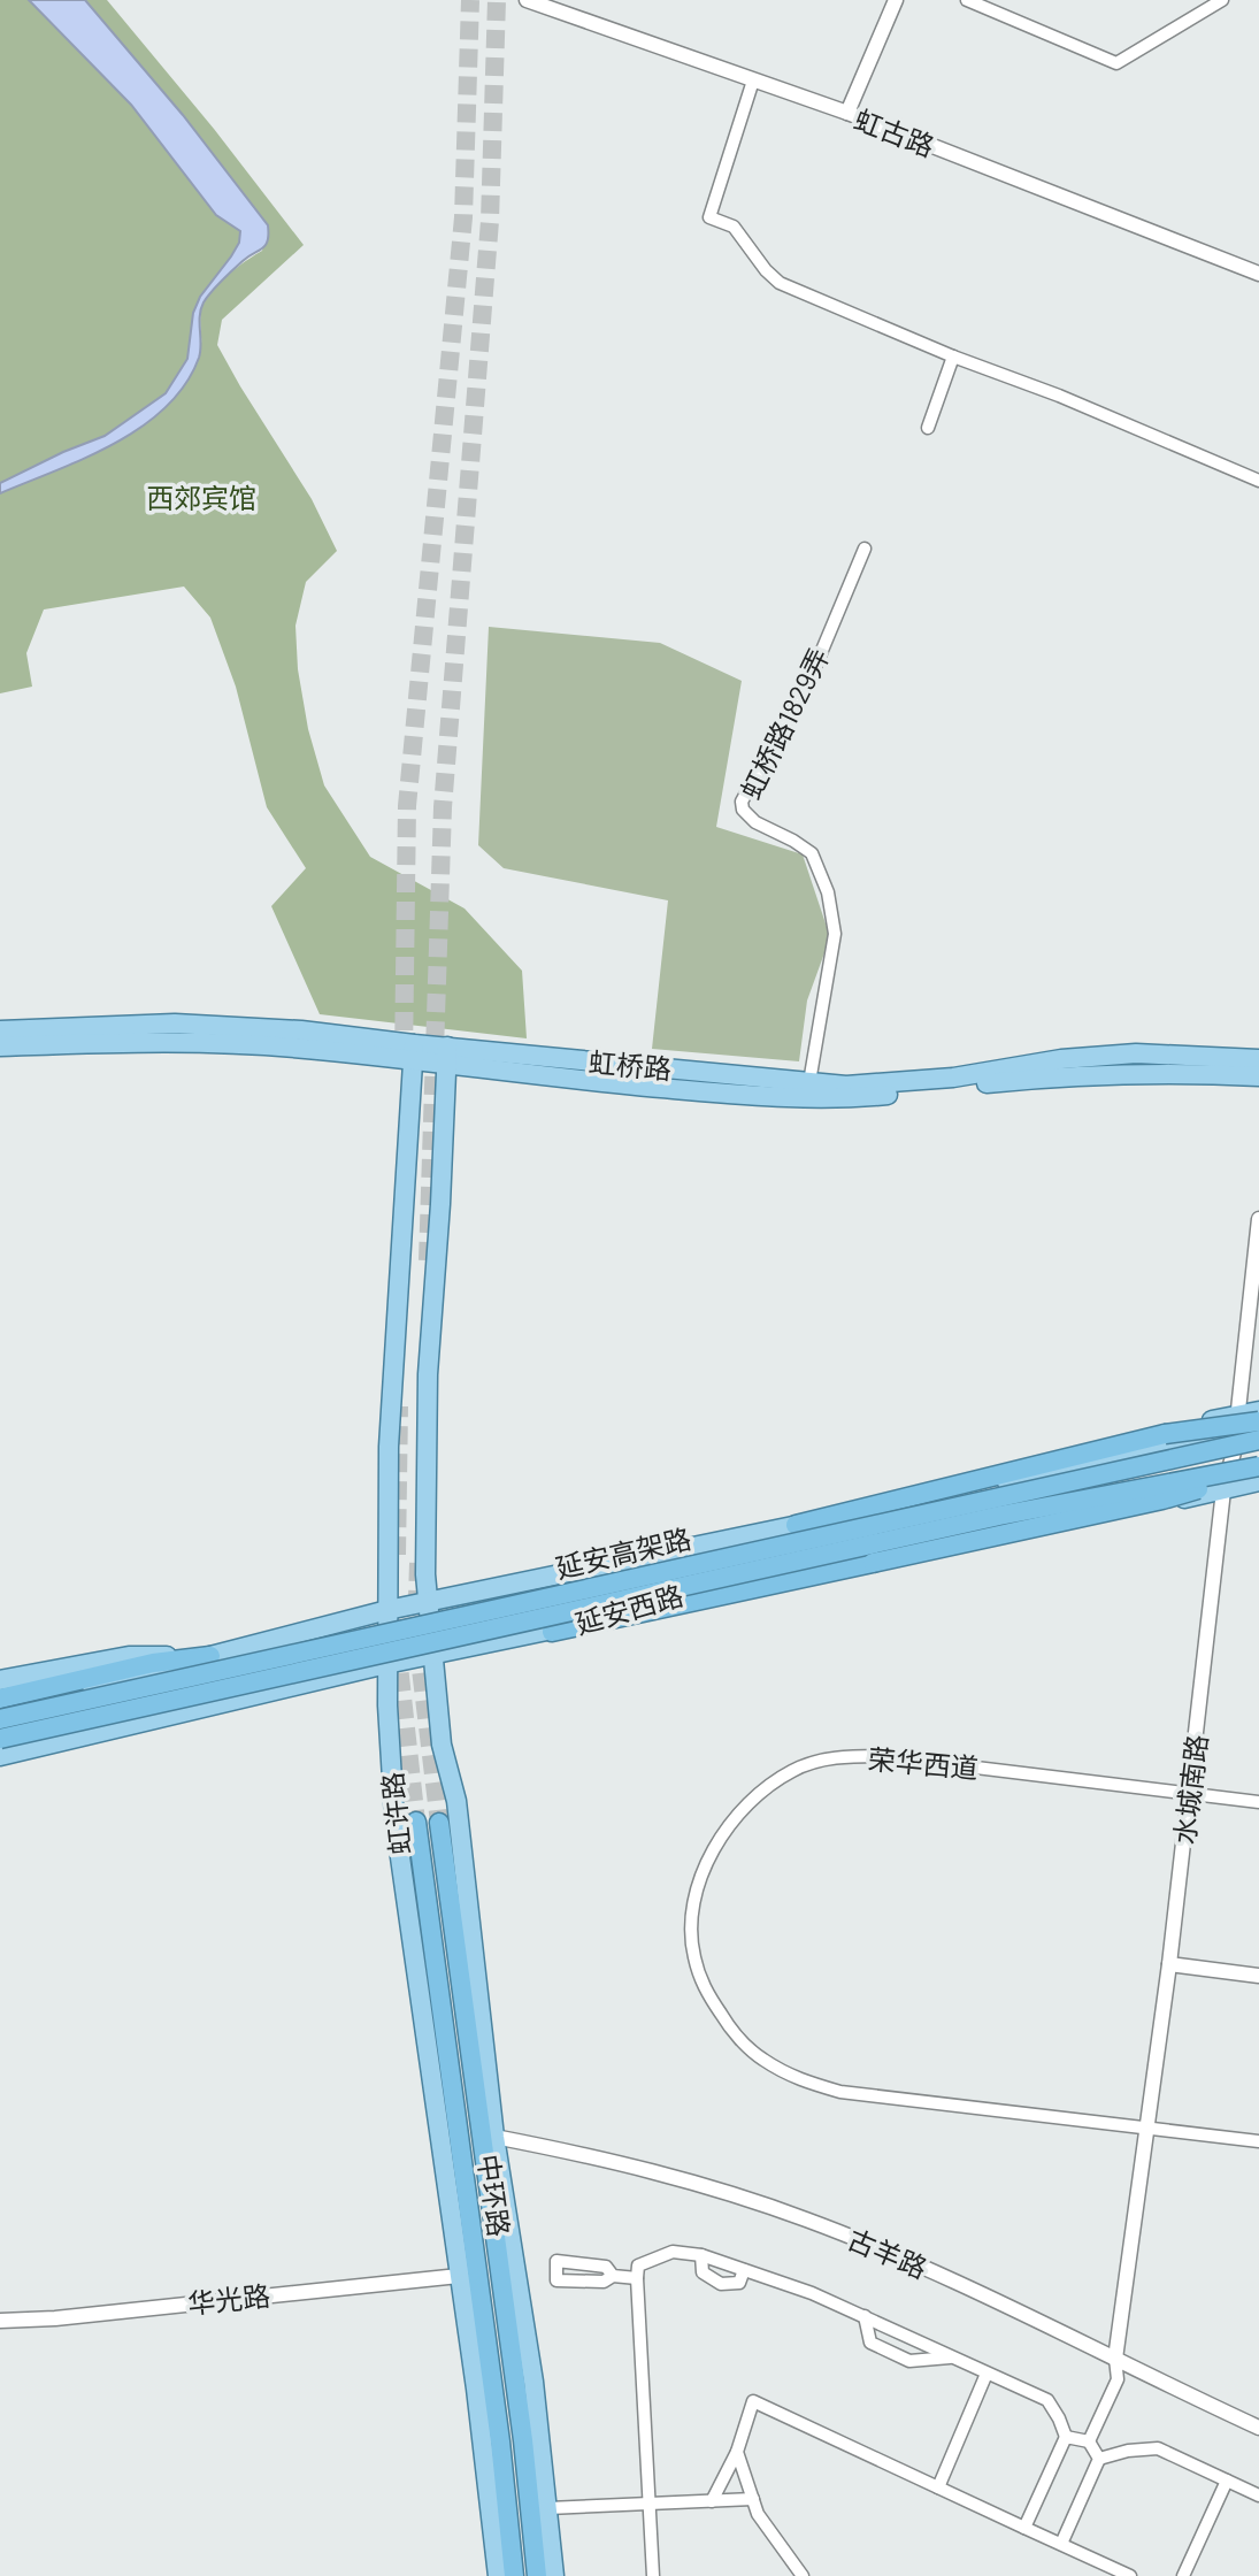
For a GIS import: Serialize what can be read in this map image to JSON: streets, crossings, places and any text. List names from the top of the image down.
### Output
{
  "streets": {
    "highway": ["延安高架路", "中环路"],
    "main road": ["虹桥路", "延安西路", "虹许路"],
    "street": [
      "虹古路",
      "虹桥路1829弄",
      "荣华西道",
      "水城南路",
      "古羊路",
      "华光路"
    ]
  },
  "crossings": [
    ["虹桥路1829弄", "虹桥路"],
    ["虹桥路", "虹许路"],
    ["延安高架路", "延安西路"],
    ["延安西路", "水城南路"],
    ["延安西路", "虹许路"],
    ["荣华西道", "水城南路"],
    ["水城南路", "古羊路"],
    ["虹许路", "古羊路"],
    ["虹许路", "华光路"]
  ],
  "parks": ["西郊宾馆"]
}
